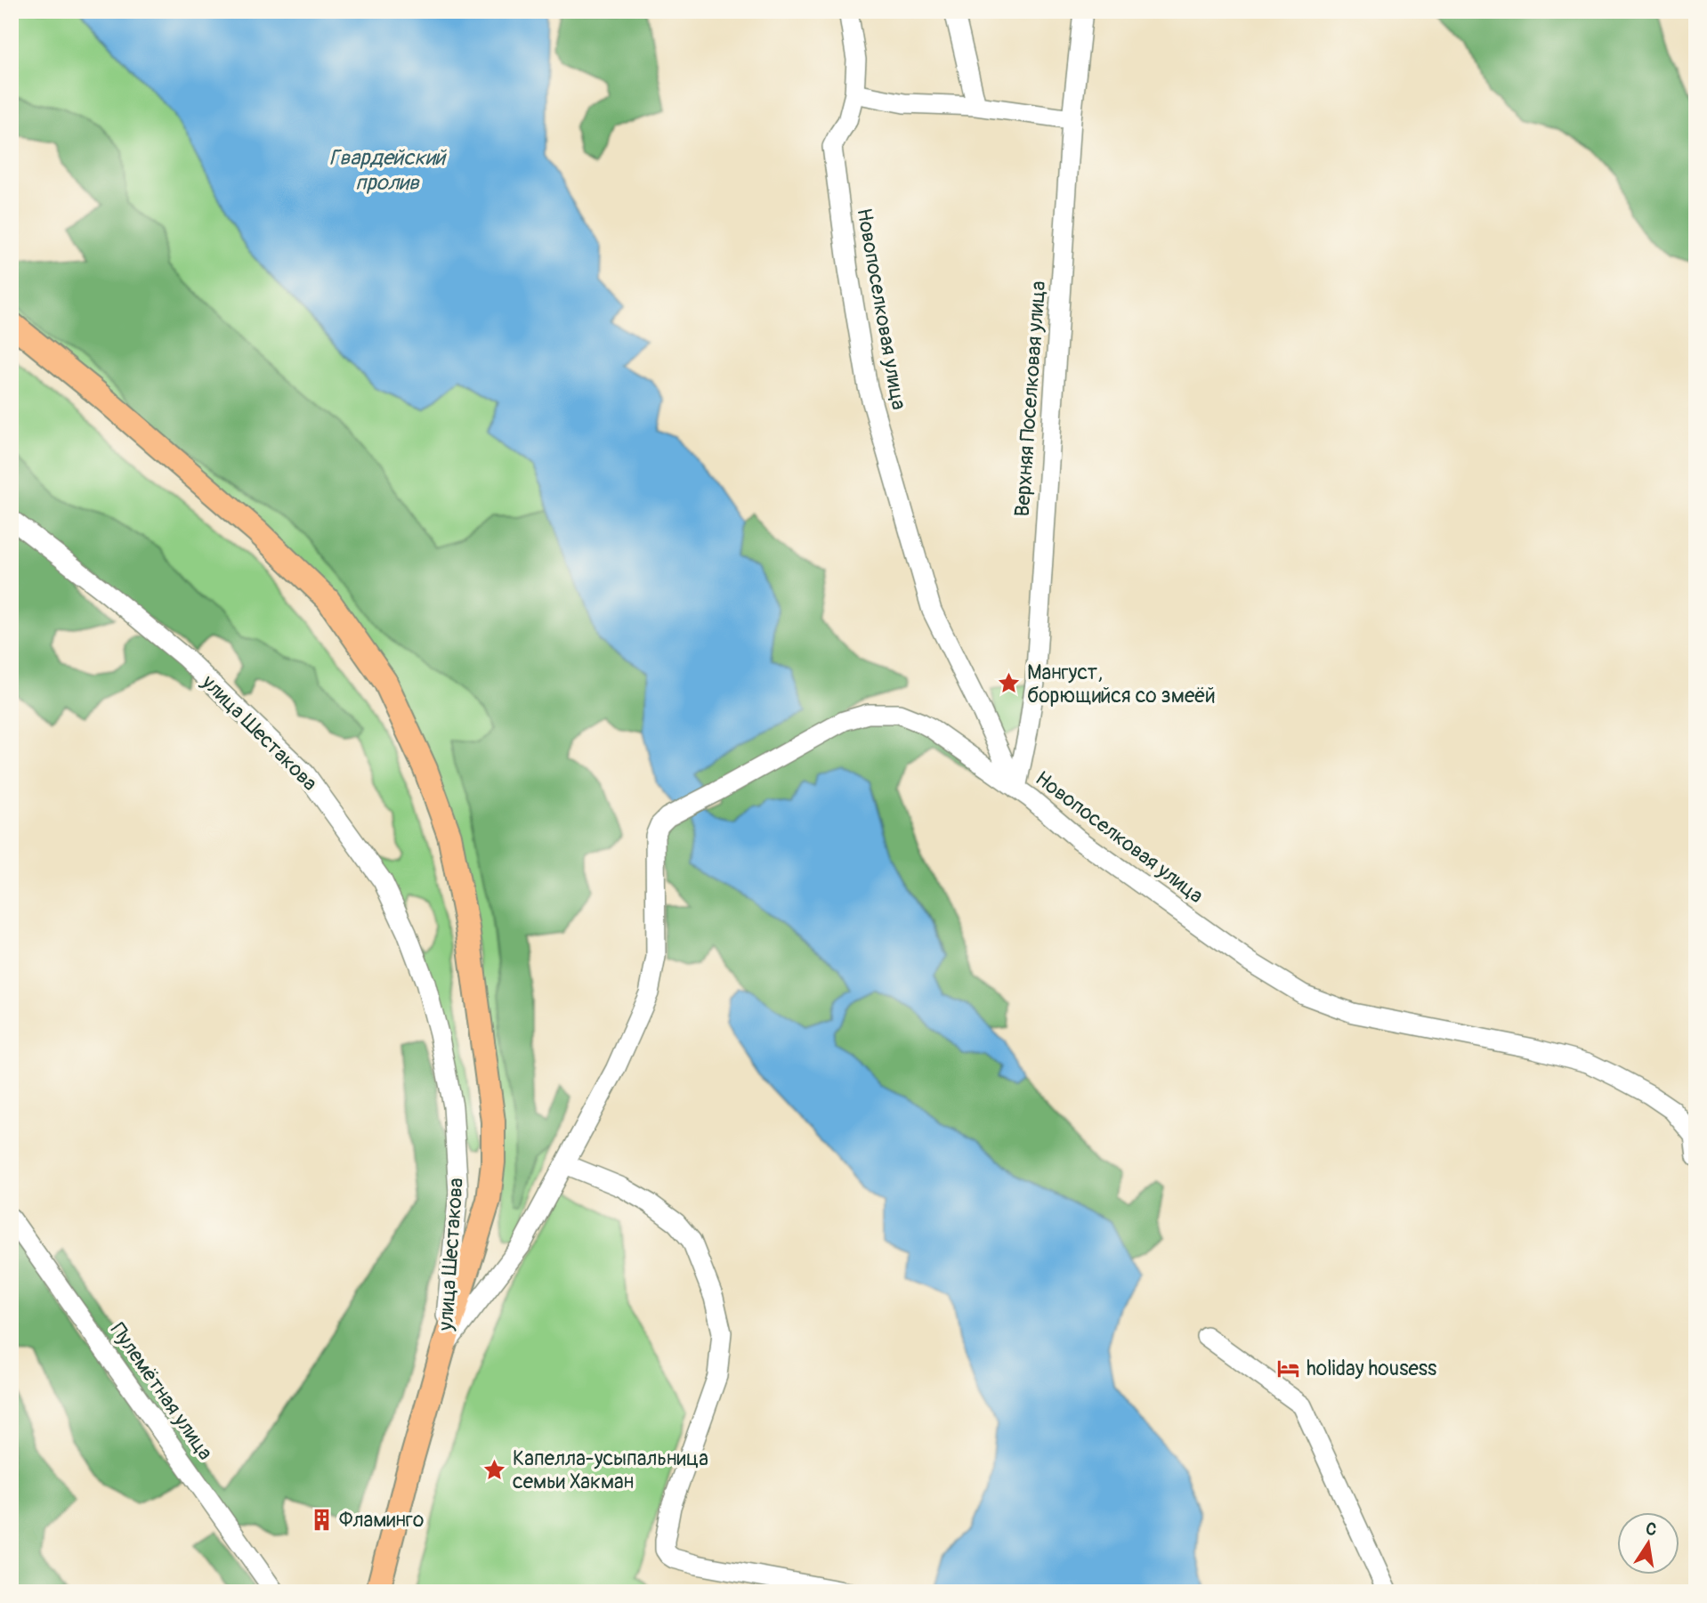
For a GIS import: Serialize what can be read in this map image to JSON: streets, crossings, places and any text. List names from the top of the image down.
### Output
{
  "streets": {
    "main road": ["улица Шестакова"],
    "street": ["Новопоселковая улица", "Верхняя Поселковая улица", "Пулемётная улица"]
  },
  "crossings": [
    ["Новопоселковая улица", "Верхняя Поселковая улица"]
  ],
  "water": ["Гвардейский пролив"],
  "places": {
    "place": ["Мангуст, борющийся со змеёй", "Капелла-усыпальница семьи Хакман"],
    "hotel": ["holiday housess"],
    "building": ["Фламинго"]
  },
  "north": "top"
}
